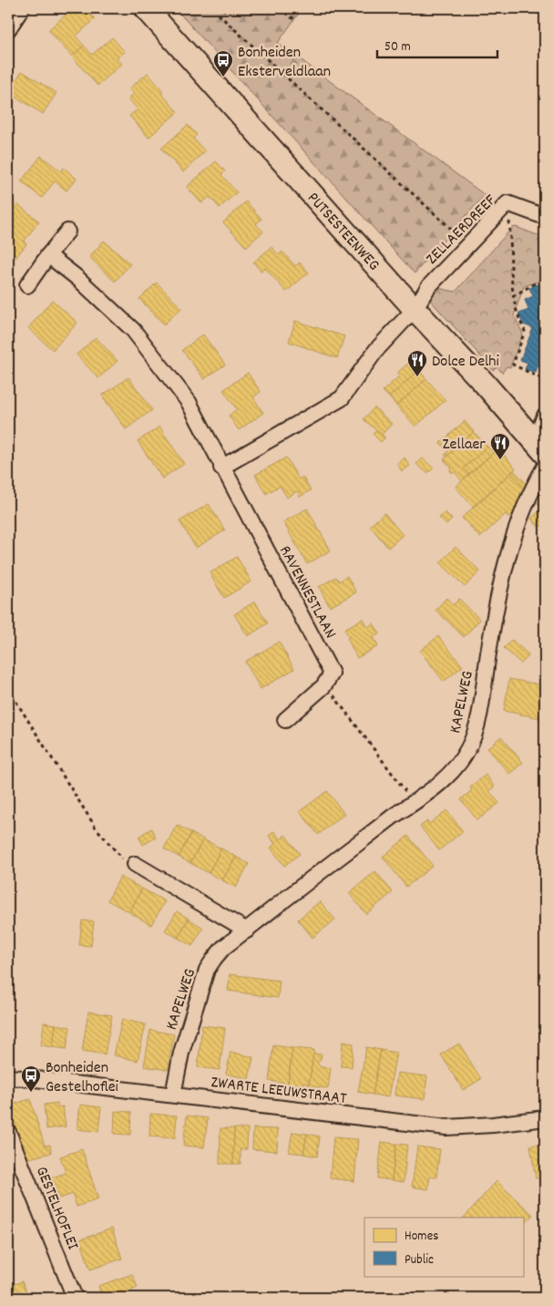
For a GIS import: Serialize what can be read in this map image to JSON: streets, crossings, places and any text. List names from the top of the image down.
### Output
{
  "streets": {
    "main road": ["PUTSESTEENWEG"],
    "street": [
      "ZELLAERDREEF",
      "RAVENNESTLAAN",
      "KAPELWEG",
      "ZWARTE LEEUWSTRAAT",
      "GESTELHOFLEI"
    ]
  },
  "crossings": [
    ["ZELLAERDREEF", "PUTSESTEENWEG"],
    ["KAPELWEG", "ZWARTE LEEUWSTRAAT"]
  ],
  "places": {
    "bus stop": ["Bonheiden Eksterveldlaan", "Bonheiden Gestelhoflei"],
    "restaurant": ["Dolce Delhi", "Zellaer"]
  },
  "legend": ["Homes", "Public"],
  "scale_bar": "50 m"
}
